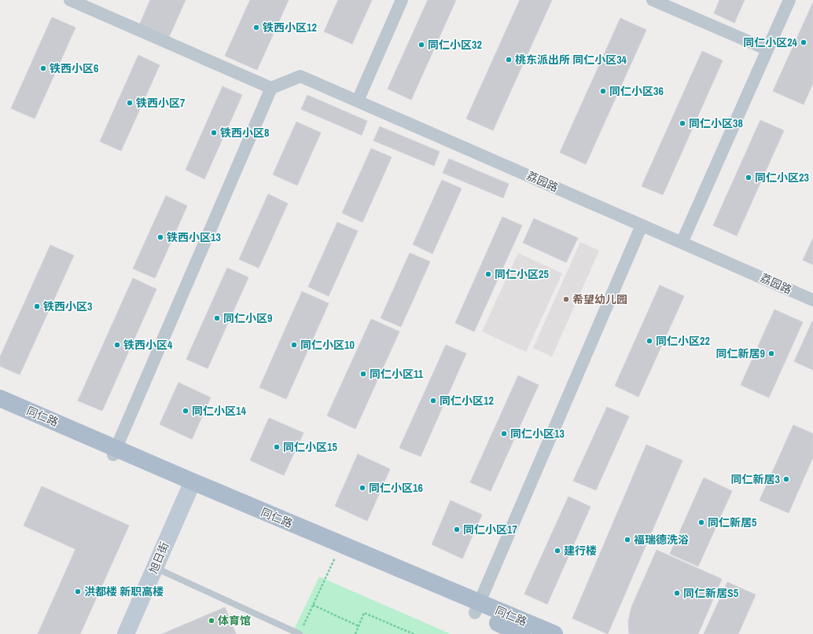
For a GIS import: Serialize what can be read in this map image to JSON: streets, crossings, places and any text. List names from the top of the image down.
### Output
{
  "streets": {
    "main road": ["同仁路", "旭日街"],
    "street": ["荔园路"]
  },
  "crossings": [
    ["同仁路", "旭日街"]
  ],
  "places": [
    "铁西小区12",
    "同仁小区24",
    "同仁小区32",
    "桃东派出所 同仁小区34",
    "铁西小区6",
    "同仁小区36",
    "铁西小区7",
    "同仁小区38",
    "铁西小区8",
    "同仁小区23",
    "铁西小区13",
    "同仁小区25",
    "希望幼儿园",
    "铁西小区3",
    "同仁小区9",
    "同仁小区22",
    "铁西小区4",
    "同仁小区10",
    "同仁新居9",
    "同仁小区11",
    "同仁小区12",
    "同仁小区14",
    "同仁小区13",
    "同仁小区15",
    "同仁新居3",
    "同仁小区16",
    "同仁新居5",
    "同仁小区17",
    "福瑞德洗浴",
    "建行楼",
    "洪都楼 新职高楼",
    "同仁新居S5",
    "体育馆"
  ]
}
